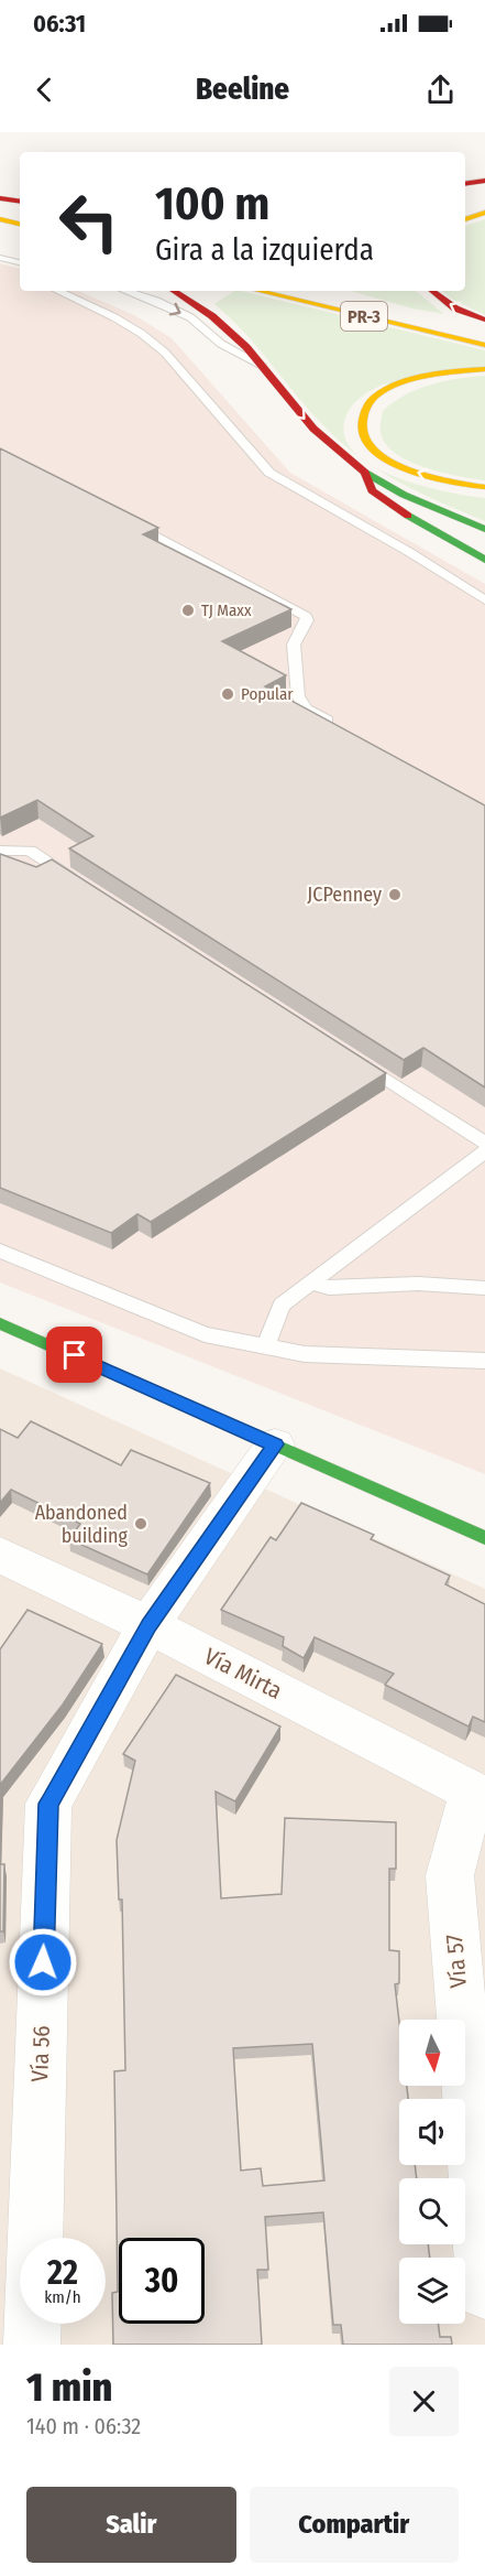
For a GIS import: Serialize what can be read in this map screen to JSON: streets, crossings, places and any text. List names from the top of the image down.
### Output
{
  "streets": {
    "main road": ["PR-3"],
    "street": ["Vía Mirta", "Vía 57", "Vía 56"]
  },
  "crossings": [
    ["Vía Mirta", "Vía 57"],
    ["Vía Mirta", "Vía 56"]
  ],
  "places": [
    "TJ Maxx",
    "Popular",
    "JCPenney",
    "Abandoned building"
  ],
  "north": "bottom",
  "page": {
    "status": "06:31",
    "header": "Beeline",
    "turn": ["100 m", "Gira a la izquierda"],
    "speed": "22 km/h",
    "limit": "30",
    "heading": ["1 min", "140 m · 06:32"],
    "buttons": ["Salir", "Compartir"]
  }
}
